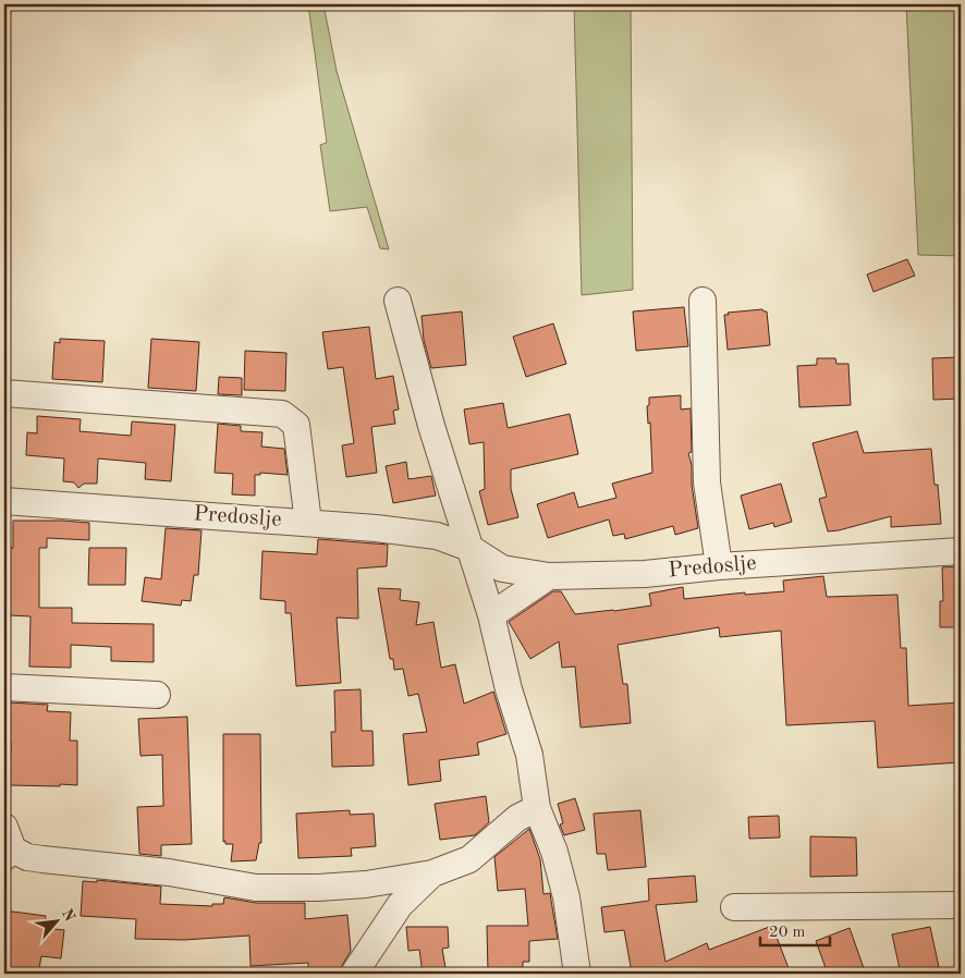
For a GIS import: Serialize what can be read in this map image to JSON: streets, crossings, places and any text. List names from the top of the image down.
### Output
{
  "streets": {
    "street": ["Predoslje"]
  },
  "scale_bar": "20 m",
  "north": "top right"
}
